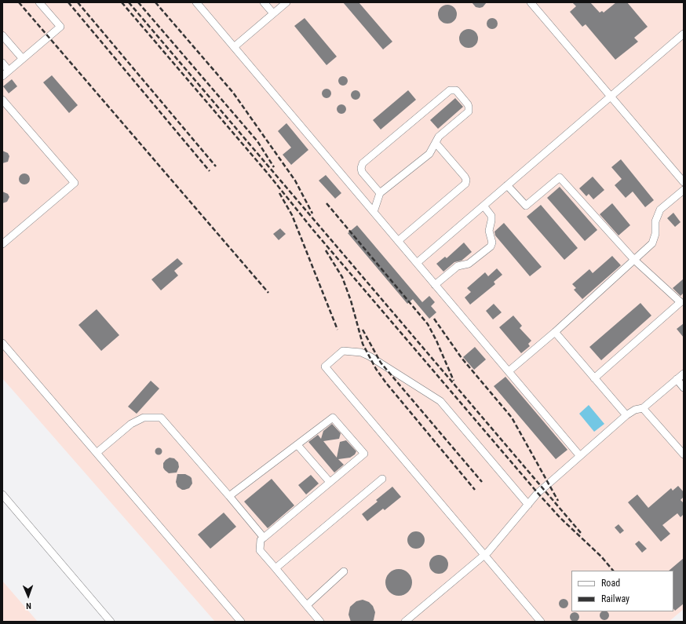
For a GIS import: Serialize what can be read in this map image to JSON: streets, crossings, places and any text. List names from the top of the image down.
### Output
{
  "legend": ["Road", "Railway"],
  "north": "bottom"
}
